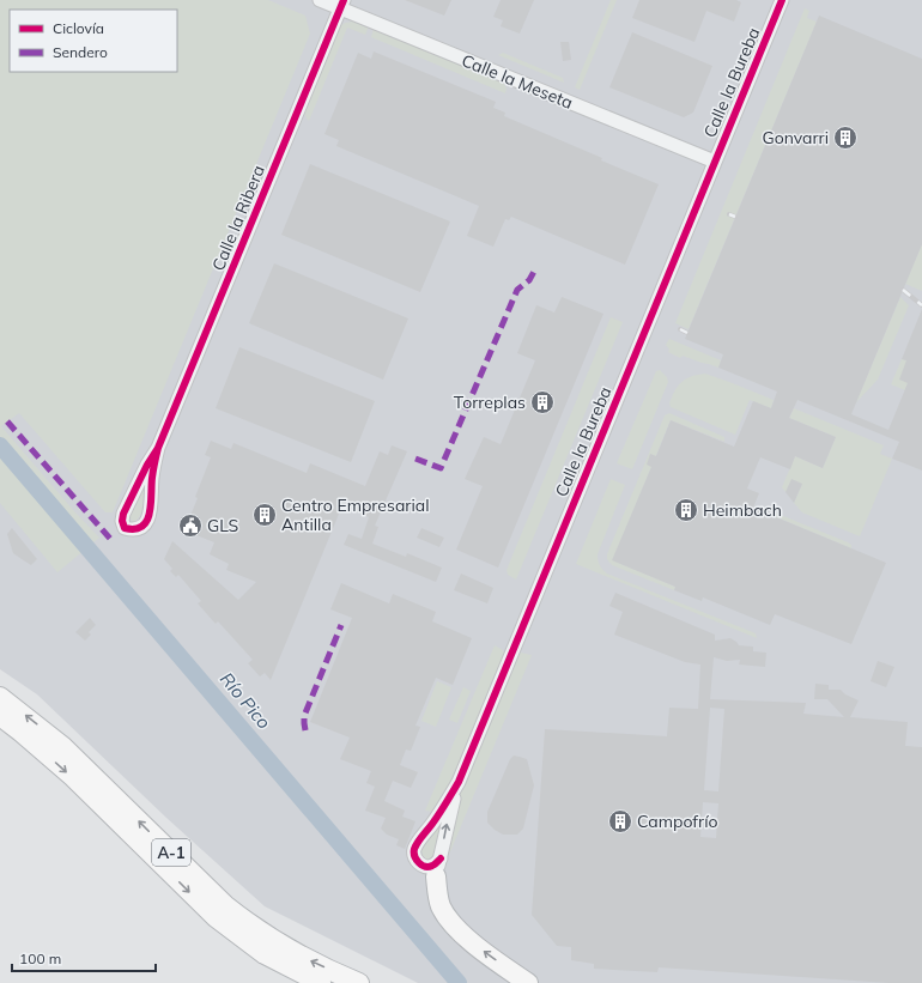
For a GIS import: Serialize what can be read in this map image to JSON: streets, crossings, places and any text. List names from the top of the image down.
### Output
{
  "streets": {
    "highway": ["A-1"],
    "street": ["Calle la Meseta", "Calle la Bureba", "Calle la Ribera"]
  },
  "crossings": [
    ["Calle la Meseta", "Calle la Bureba"],
    ["Calle la Meseta", "Calle la Ribera"]
  ],
  "water": ["Río Pico"],
  "places": {
    "building": [
      "Gonvarri",
      "Torreplas",
      "Heimbach",
      "Centro Empresarial Antilla",
      "Campofrío"
    ],
    "public building": ["GLS"]
  },
  "legend": ["Ciclovía", "Sendero"],
  "scale_bar": "100 m"
}
